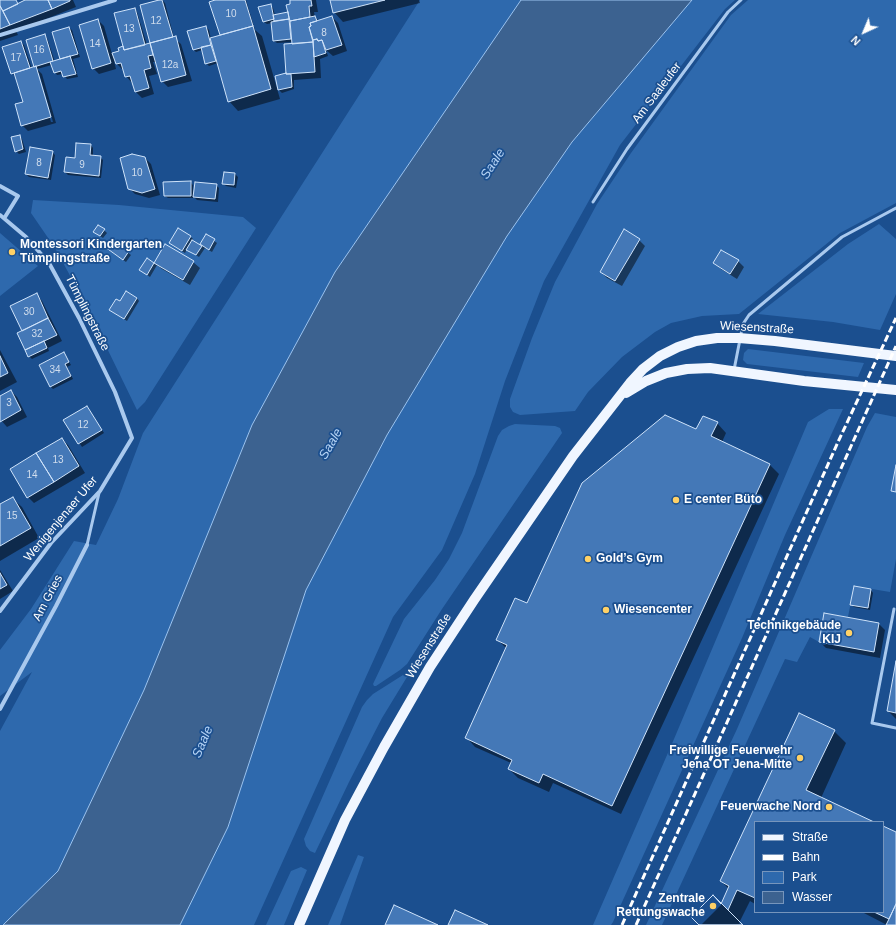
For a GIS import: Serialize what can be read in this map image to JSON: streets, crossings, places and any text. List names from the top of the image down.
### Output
{
  "streets": {
    "main road": ["Wiesenstraße"],
    "street": ["Tümplingstraße", "Wenigenjenaer Ufer", "Am Gries"],
    "lane": ["Am Saaleufer"]
  },
  "crossings": [
    ["Tümplingstraße", "Wenigenjenaer Ufer"],
    ["Wenigenjenaer Ufer", "Am Gries"]
  ],
  "water": ["Saale"],
  "places": [
    "Montessori Kindergarten Tümplingstraße",
    "E center Büto",
    "Gold’s Gym",
    "Wiesencenter",
    "Technikgebäude KIJ",
    "Freiwillige Feuerwehr Jena OT Jena-Mitte",
    "Feuerwache Nord",
    "Zentrale Rettungswache"
  ],
  "house_numbers": [
    "10",
    "12",
    "13",
    "8",
    "14",
    "16",
    "17",
    "12a",
    "8",
    "9",
    "10",
    "30",
    "32",
    "34",
    "3",
    "12",
    "13",
    "14",
    "15"
  ],
  "legend": [
    "Straße",
    "Bahn",
    "Park",
    "Wasser"
  ],
  "north": "bottom left"
}
